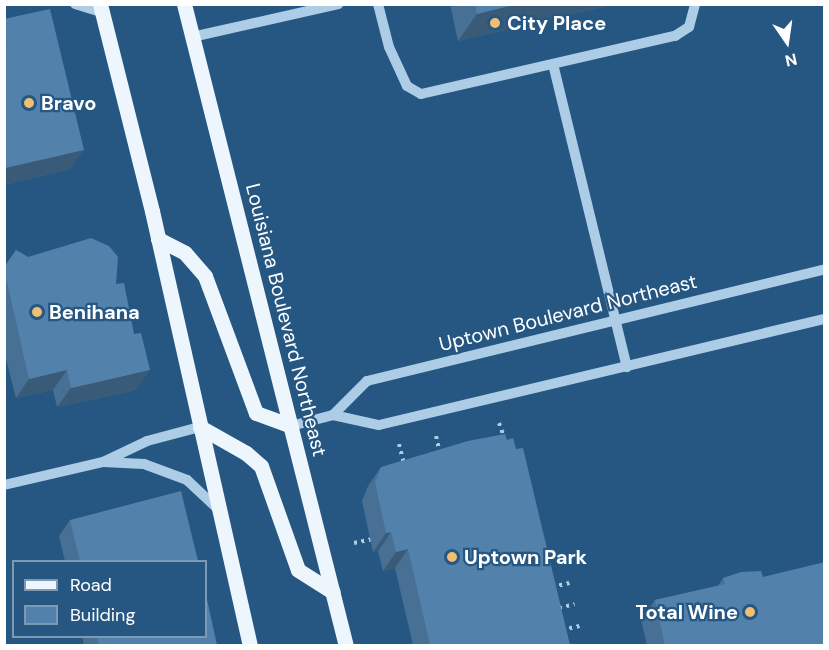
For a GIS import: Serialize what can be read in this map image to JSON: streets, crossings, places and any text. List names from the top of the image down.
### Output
{
  "streets": {
    "main road": ["Louisiana Boulevard Northeast"],
    "street": ["Uptown Boulevard Northeast"]
  },
  "places": [
    "City Place",
    "Bravo",
    "Benihana",
    "Uptown Park",
    "Total Wine"
  ],
  "legend": ["Road", "Building"],
  "north": "bottom"
}
